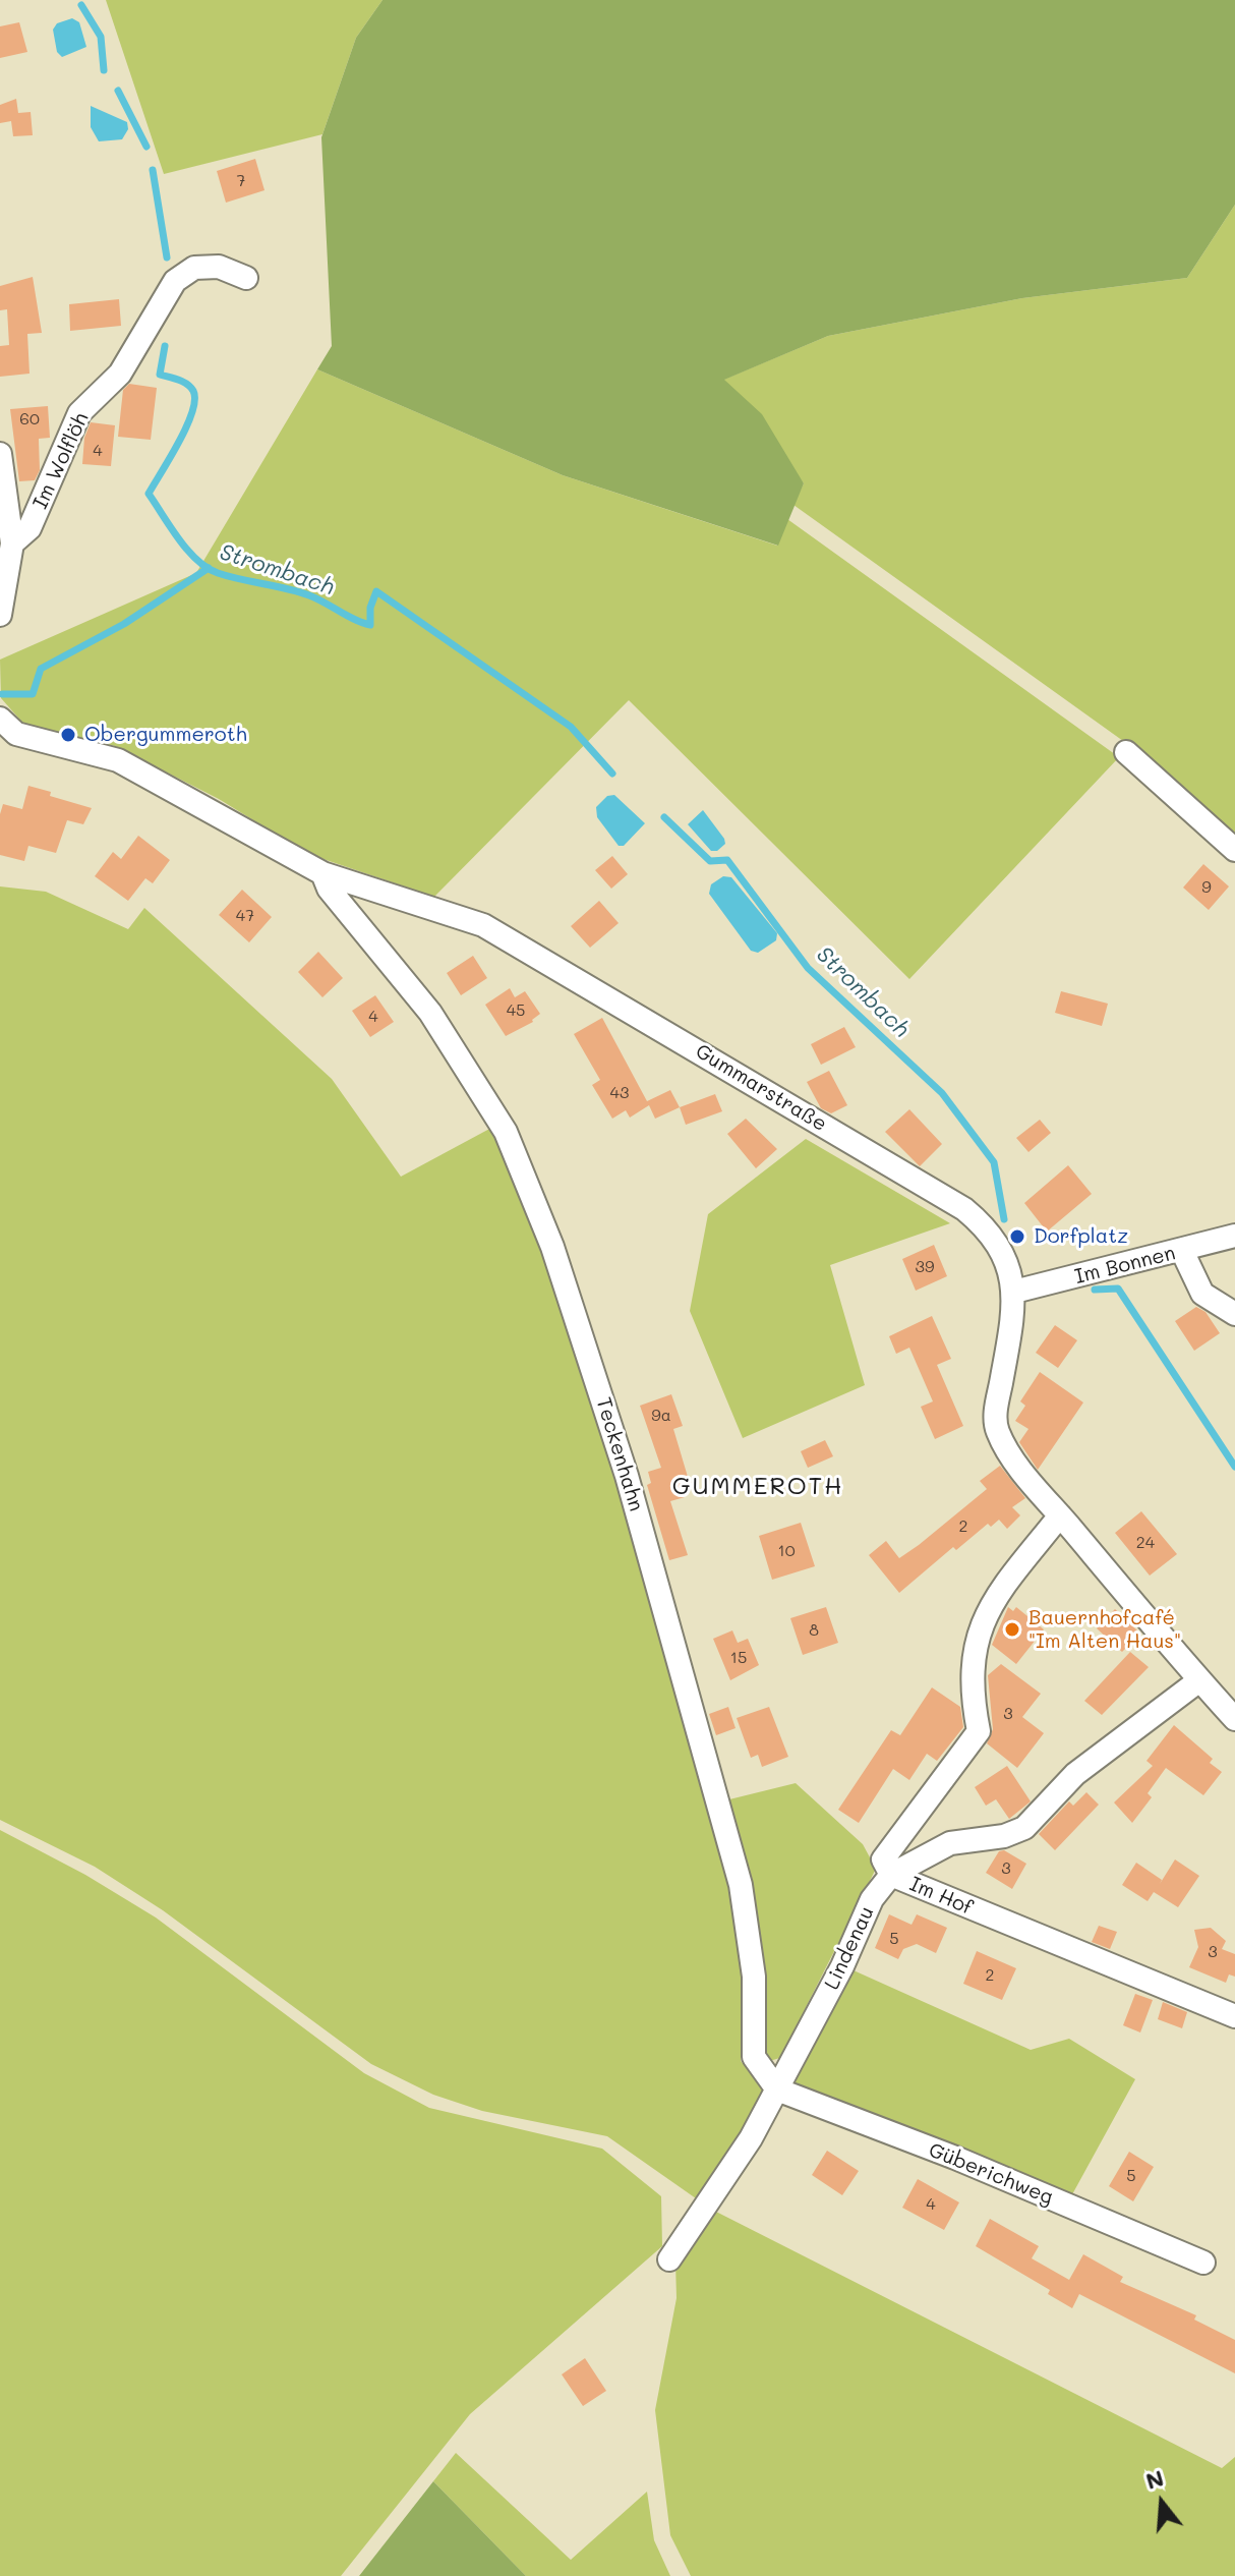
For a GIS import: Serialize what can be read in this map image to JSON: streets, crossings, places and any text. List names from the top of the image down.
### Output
{
  "streets": {
    "street": [
      "Im Wolflöh",
      "Gummarstraße",
      "Im Bonnen",
      "Teckenhahn",
      "Im Hof",
      "Lindenau",
      "Güberichweg"
    ]
  },
  "crossings": [
    ["Gummarstraße", "Im Bonnen"],
    ["Gummarstraße", "Teckenhahn"],
    ["Gummarstraße", "Im Hof"],
    ["Gummarstraße", "Lindenau"],
    ["Teckenhahn", "Lindenau"],
    ["Teckenhahn", "Güberichweg"],
    ["Im Hof", "Lindenau"],
    ["Lindenau", "Güberichweg"]
  ],
  "districts": ["GUMMEROTH"],
  "water": ["Strombach"],
  "places": ["Obergummeroth", "Dorfplatz", "Bauernhofcafé \"Im Alten Haus\""],
  "house_numbers": [
    "7",
    "60",
    "4",
    "9",
    "47",
    "45",
    "4",
    "43",
    "39",
    "9a",
    "2",
    "24",
    "10",
    "8",
    "15",
    "3",
    "3",
    "5",
    "3",
    "2",
    "5",
    "4"
  ],
  "north": "top"
}
